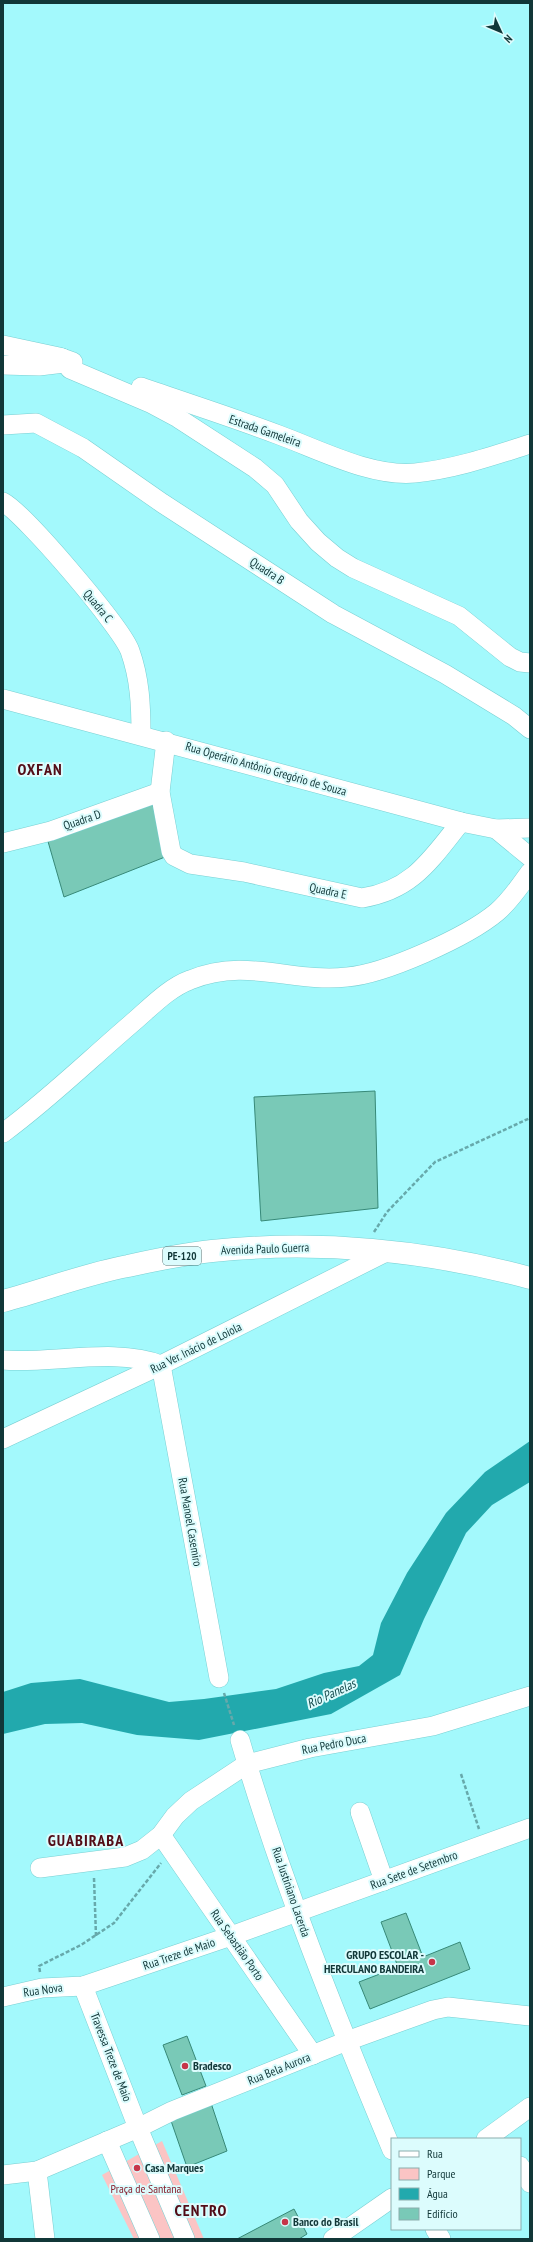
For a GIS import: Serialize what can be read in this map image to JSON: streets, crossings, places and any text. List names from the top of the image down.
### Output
{
  "streets": {
    "main road": ["Avenida Paulo Guerra", "PE-120"],
    "street": [
      "Estrada Gameleira",
      "Quadra B",
      "Quadra C",
      "Rua Operário Antônio Gregório de Souza",
      "Quadra D",
      "Quadra E",
      "Rua Ver. Inácio de Loiola",
      "Rua Manoel Casemiro",
      "Rua Pedro Duca",
      "Rua Sete de Setembro",
      "Rua Justiniano Lacerda",
      "Rua Sebastião Porto",
      "Rua Treze de Maio",
      "Rua Nova",
      "Travessa Treze de Maio",
      "Rua Bela Aurora"
    ]
  },
  "crossings": [
    ["Quadra C", "Rua Operário Antônio Gregório de Souza"],
    ["Rua Operário Antônio Gregório de Souza", "Quadra E"],
    ["Quadra D", "Quadra E"],
    ["Avenida Paulo Guerra", "Rua Ver. Inácio de Loiola"],
    ["Rua Ver. Inácio de Loiola", "Rua Manoel Casemiro"],
    ["Rua Pedro Duca", "Rua Justiniano Lacerda"],
    ["Rua Pedro Duca", "Rua Sebastião Porto"],
    ["Rua Sete de Setembro", "Rua Justiniano Lacerda"],
    ["Rua Sete de Setembro", "Rua Treze de Maio"],
    ["Rua Justiniano Lacerda", "Rua Treze de Maio"],
    ["Rua Justiniano Lacerda", "Rua Bela Aurora"],
    ["Rua Sebastião Porto", "Rua Treze de Maio"],
    ["Rua Sebastião Porto", "Rua Bela Aurora"],
    ["Rua Treze de Maio", "Rua Nova"],
    ["Rua Treze de Maio", "Travessa Treze de Maio"],
    ["Rua Nova", "Travessa Treze de Maio"],
    ["Travessa Treze de Maio", "Rua Bela Aurora"]
  ],
  "districts": ["OXFAN", "GUABIRABA", "CENTRO"],
  "water": ["Rio Panelas"],
  "parks": ["Praça de Santana"],
  "places": [
    "GRUPO ESCOLAR - HERCULANO BANDEIRA",
    "Bradesco",
    "Casa Marques",
    "Banco do Brasil"
  ],
  "legend": [
    "Rua",
    "Parque",
    "Água",
    "Edifício"
  ],
  "north": "bottom right"
}
